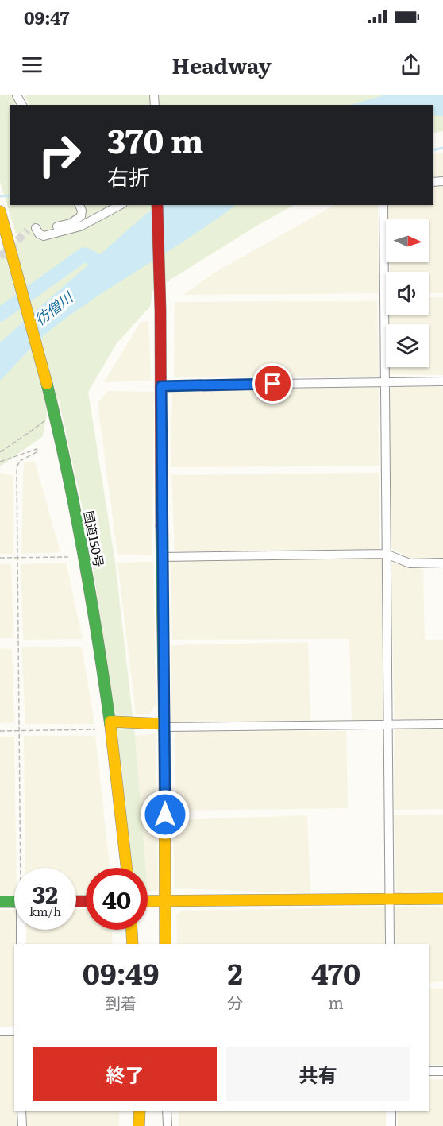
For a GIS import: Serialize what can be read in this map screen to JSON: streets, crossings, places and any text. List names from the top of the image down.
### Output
{
  "streets": {
    "main road": ["国道150号"]
  },
  "water": ["彷僧川"],
  "north": "right",
  "page": {
    "status": "09:47",
    "header": "Headway",
    "turn": ["370 m", "右折"],
    "speed": "32 km/h",
    "limit": "40",
    "eta": [
      "09:49",
      "到着",
      "2",
      "分",
      "470",
      "m"
    ],
    "buttons": ["終了", "共有"]
  }
}
